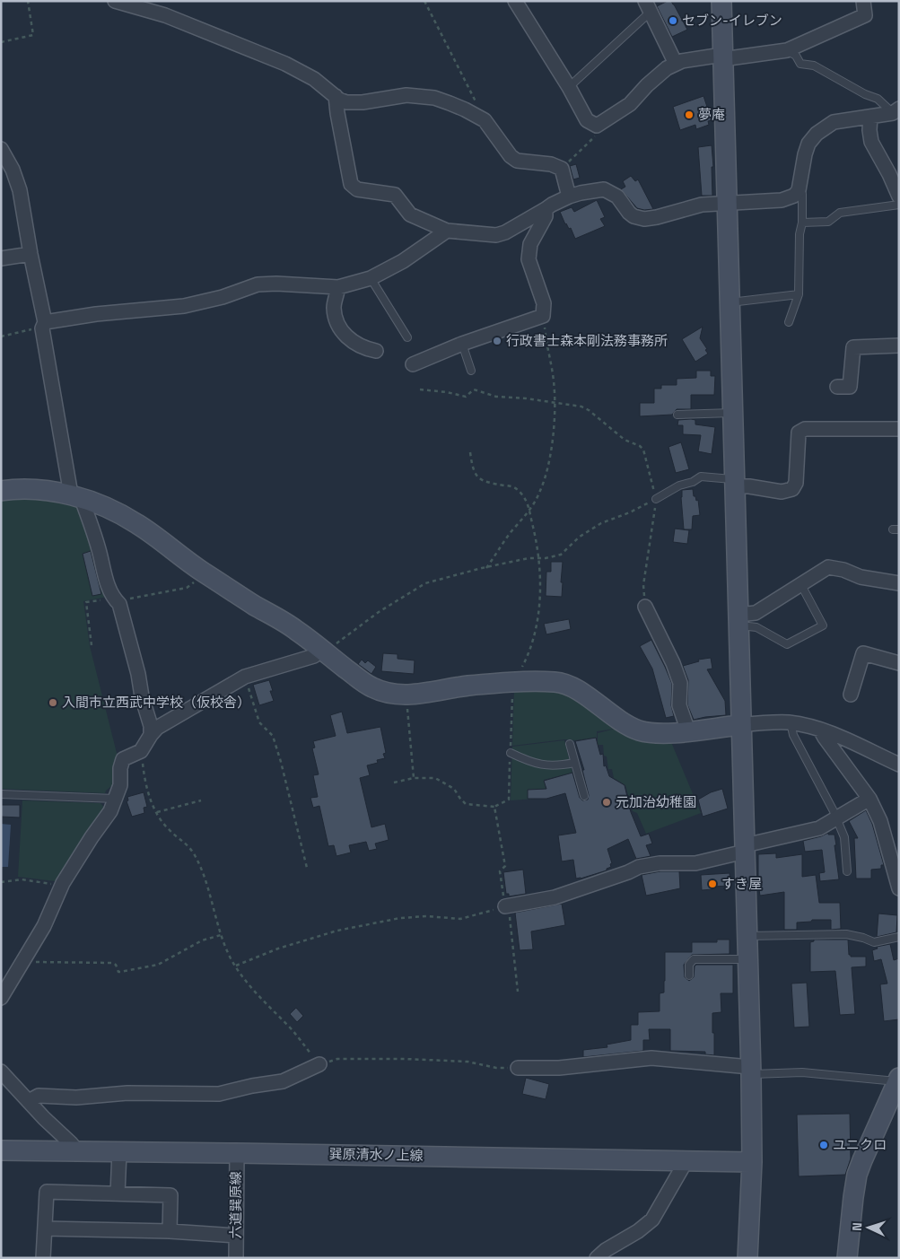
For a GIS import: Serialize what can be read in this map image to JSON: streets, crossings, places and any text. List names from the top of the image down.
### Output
{
  "streets": {
    "street": ["巽原清水ノ上線", "六道巽原線"]
  },
  "crossings": [
    ["巽原清水ノ上線", "六道巽原線"]
  ],
  "places": [
    "セブン-イレブン",
    "夢庵",
    "行政書士森本剛法務事務所",
    "入間市立西武中学校（仮校舎）",
    "元加治幼稚園",
    "すき屋",
    "ユニクロ"
  ],
  "north": "left"
}
